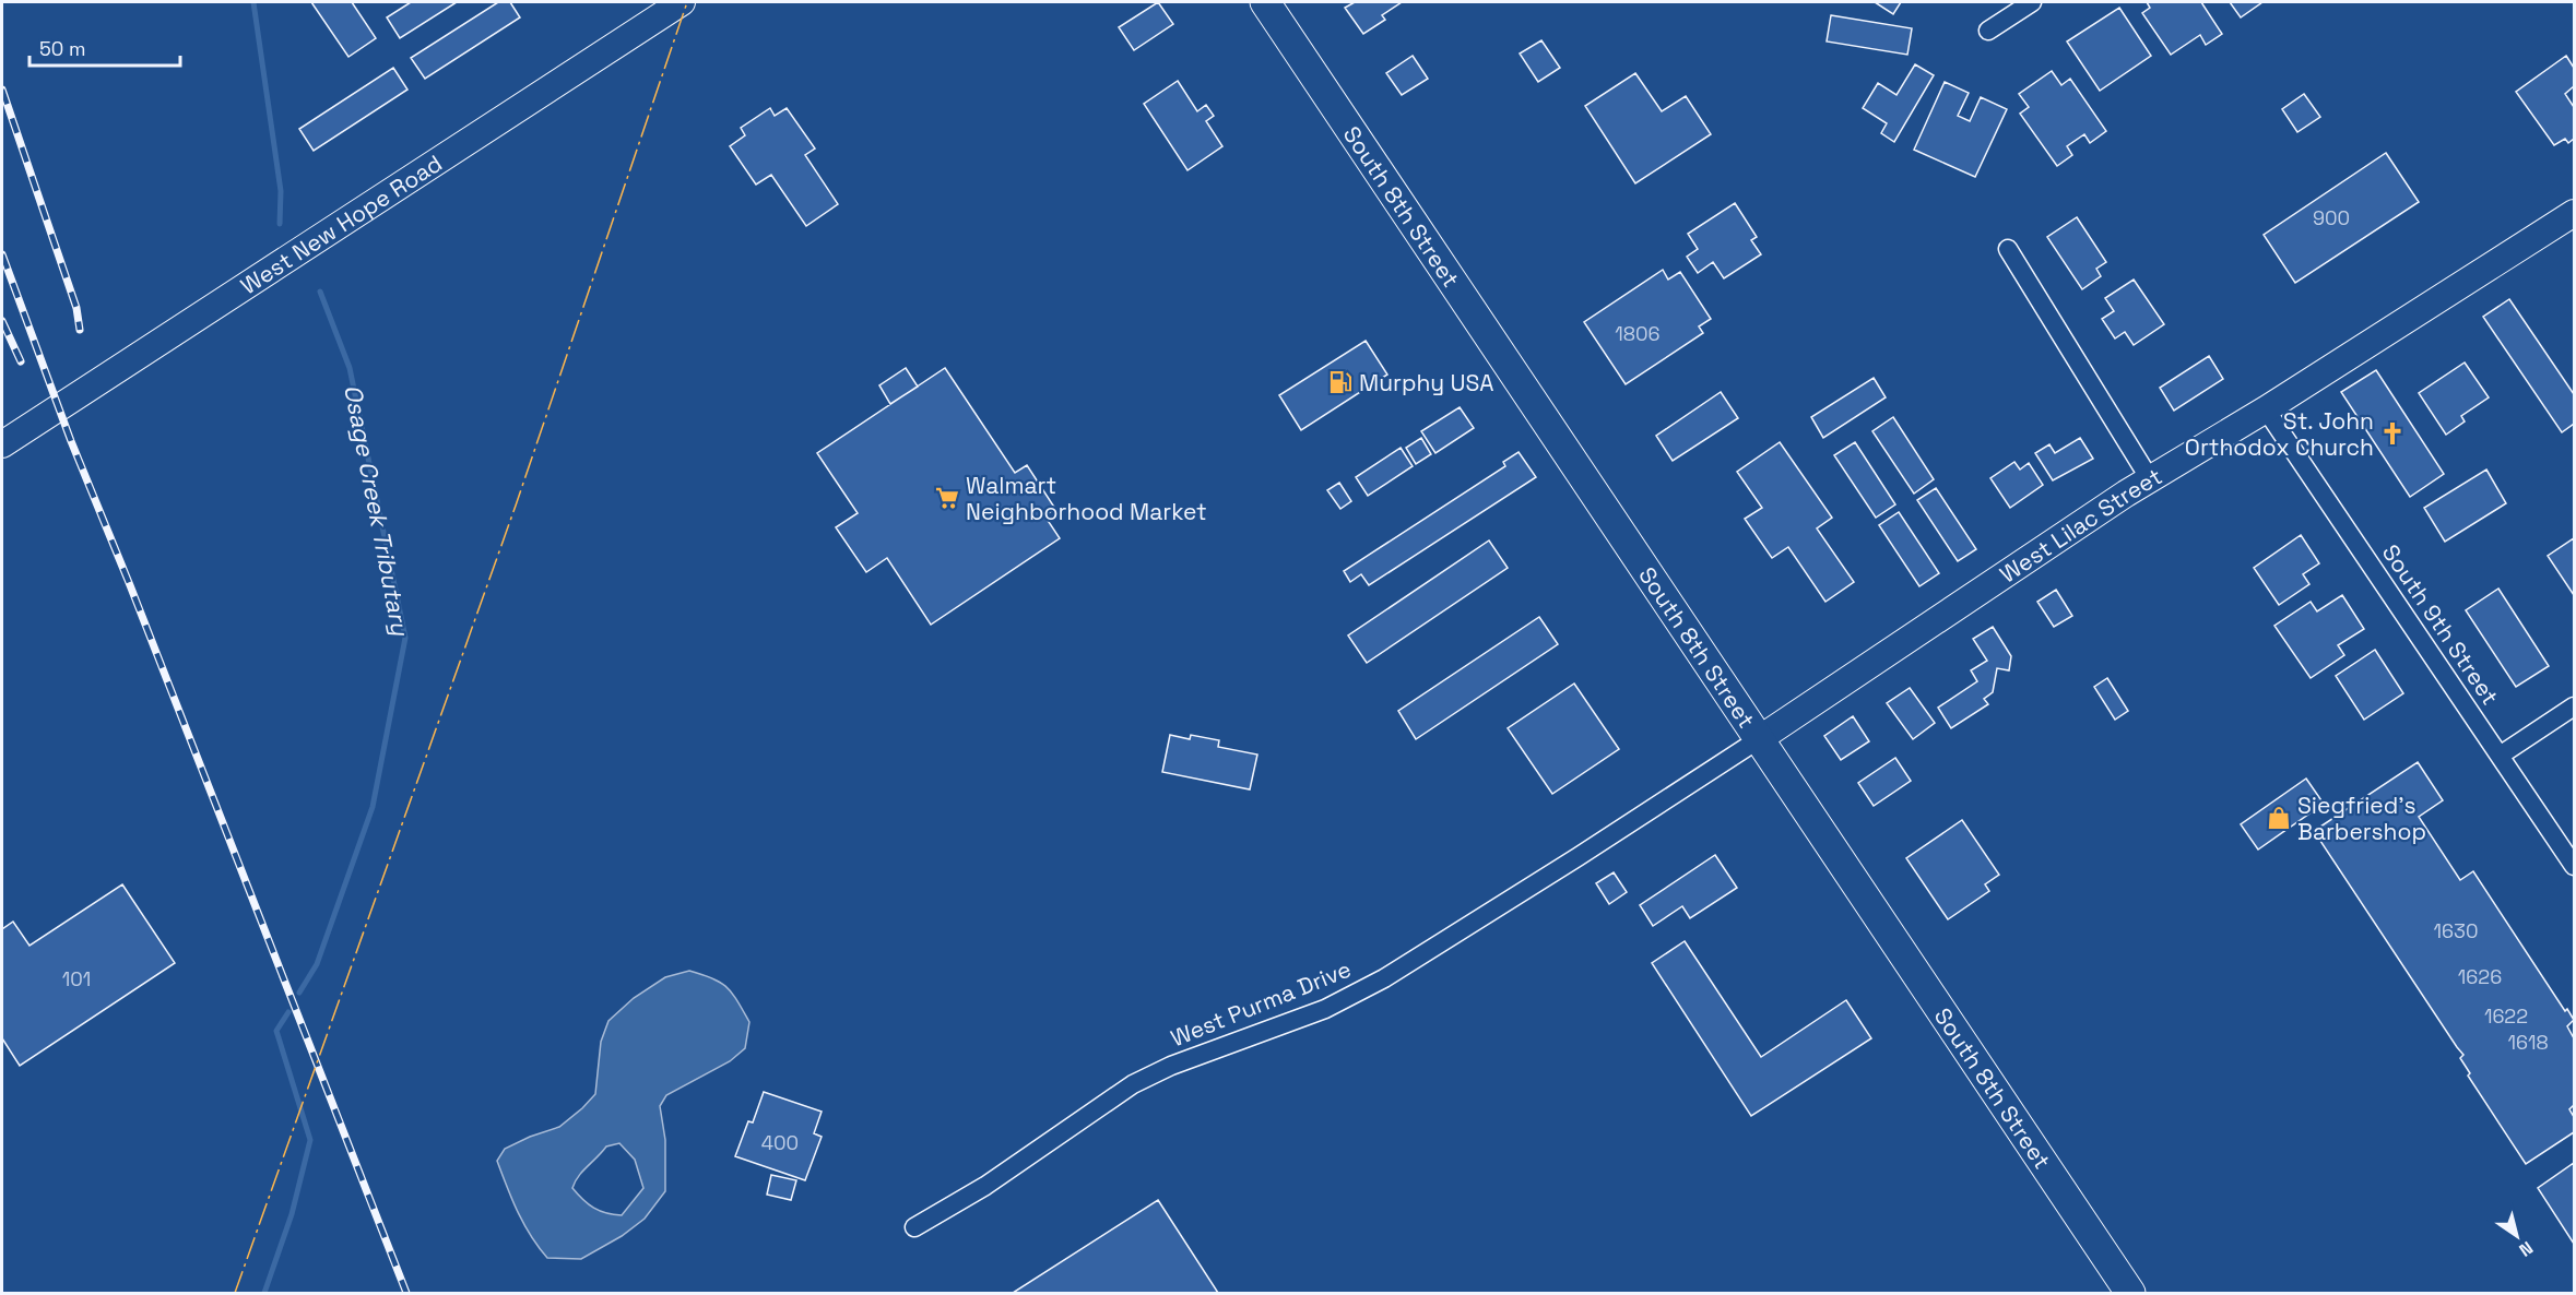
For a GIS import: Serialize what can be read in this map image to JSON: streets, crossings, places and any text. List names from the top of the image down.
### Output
{
  "streets": {
    "main road": ["South 8th Street"],
    "street": [
      "West New Hope Road",
      "West Lilac Street",
      "South 9th Street",
      "West Purma Drive"
    ]
  },
  "crossings": [
    ["South 8th Street", "West Lilac Street"],
    ["South 8th Street", "West Purma Drive"],
    ["West Lilac Street", "South 9th Street"],
    ["West Lilac Street", "West Purma Drive"]
  ],
  "water": ["Osage Creek Tributary"],
  "places": {
    "fuel station": ["Murphy USA"],
    "church": ["St. John Orthodox Church"],
    "supermarket": ["Walmart Neighborhood Market"],
    "shop": ["Siegfried’s Barbershop"]
  },
  "house_numbers": [
    "900",
    "1806",
    "1630",
    "1626",
    "101",
    "1622",
    "1618",
    "400"
  ],
  "scale_bar": "50 m",
  "north": "bottom right"
}
